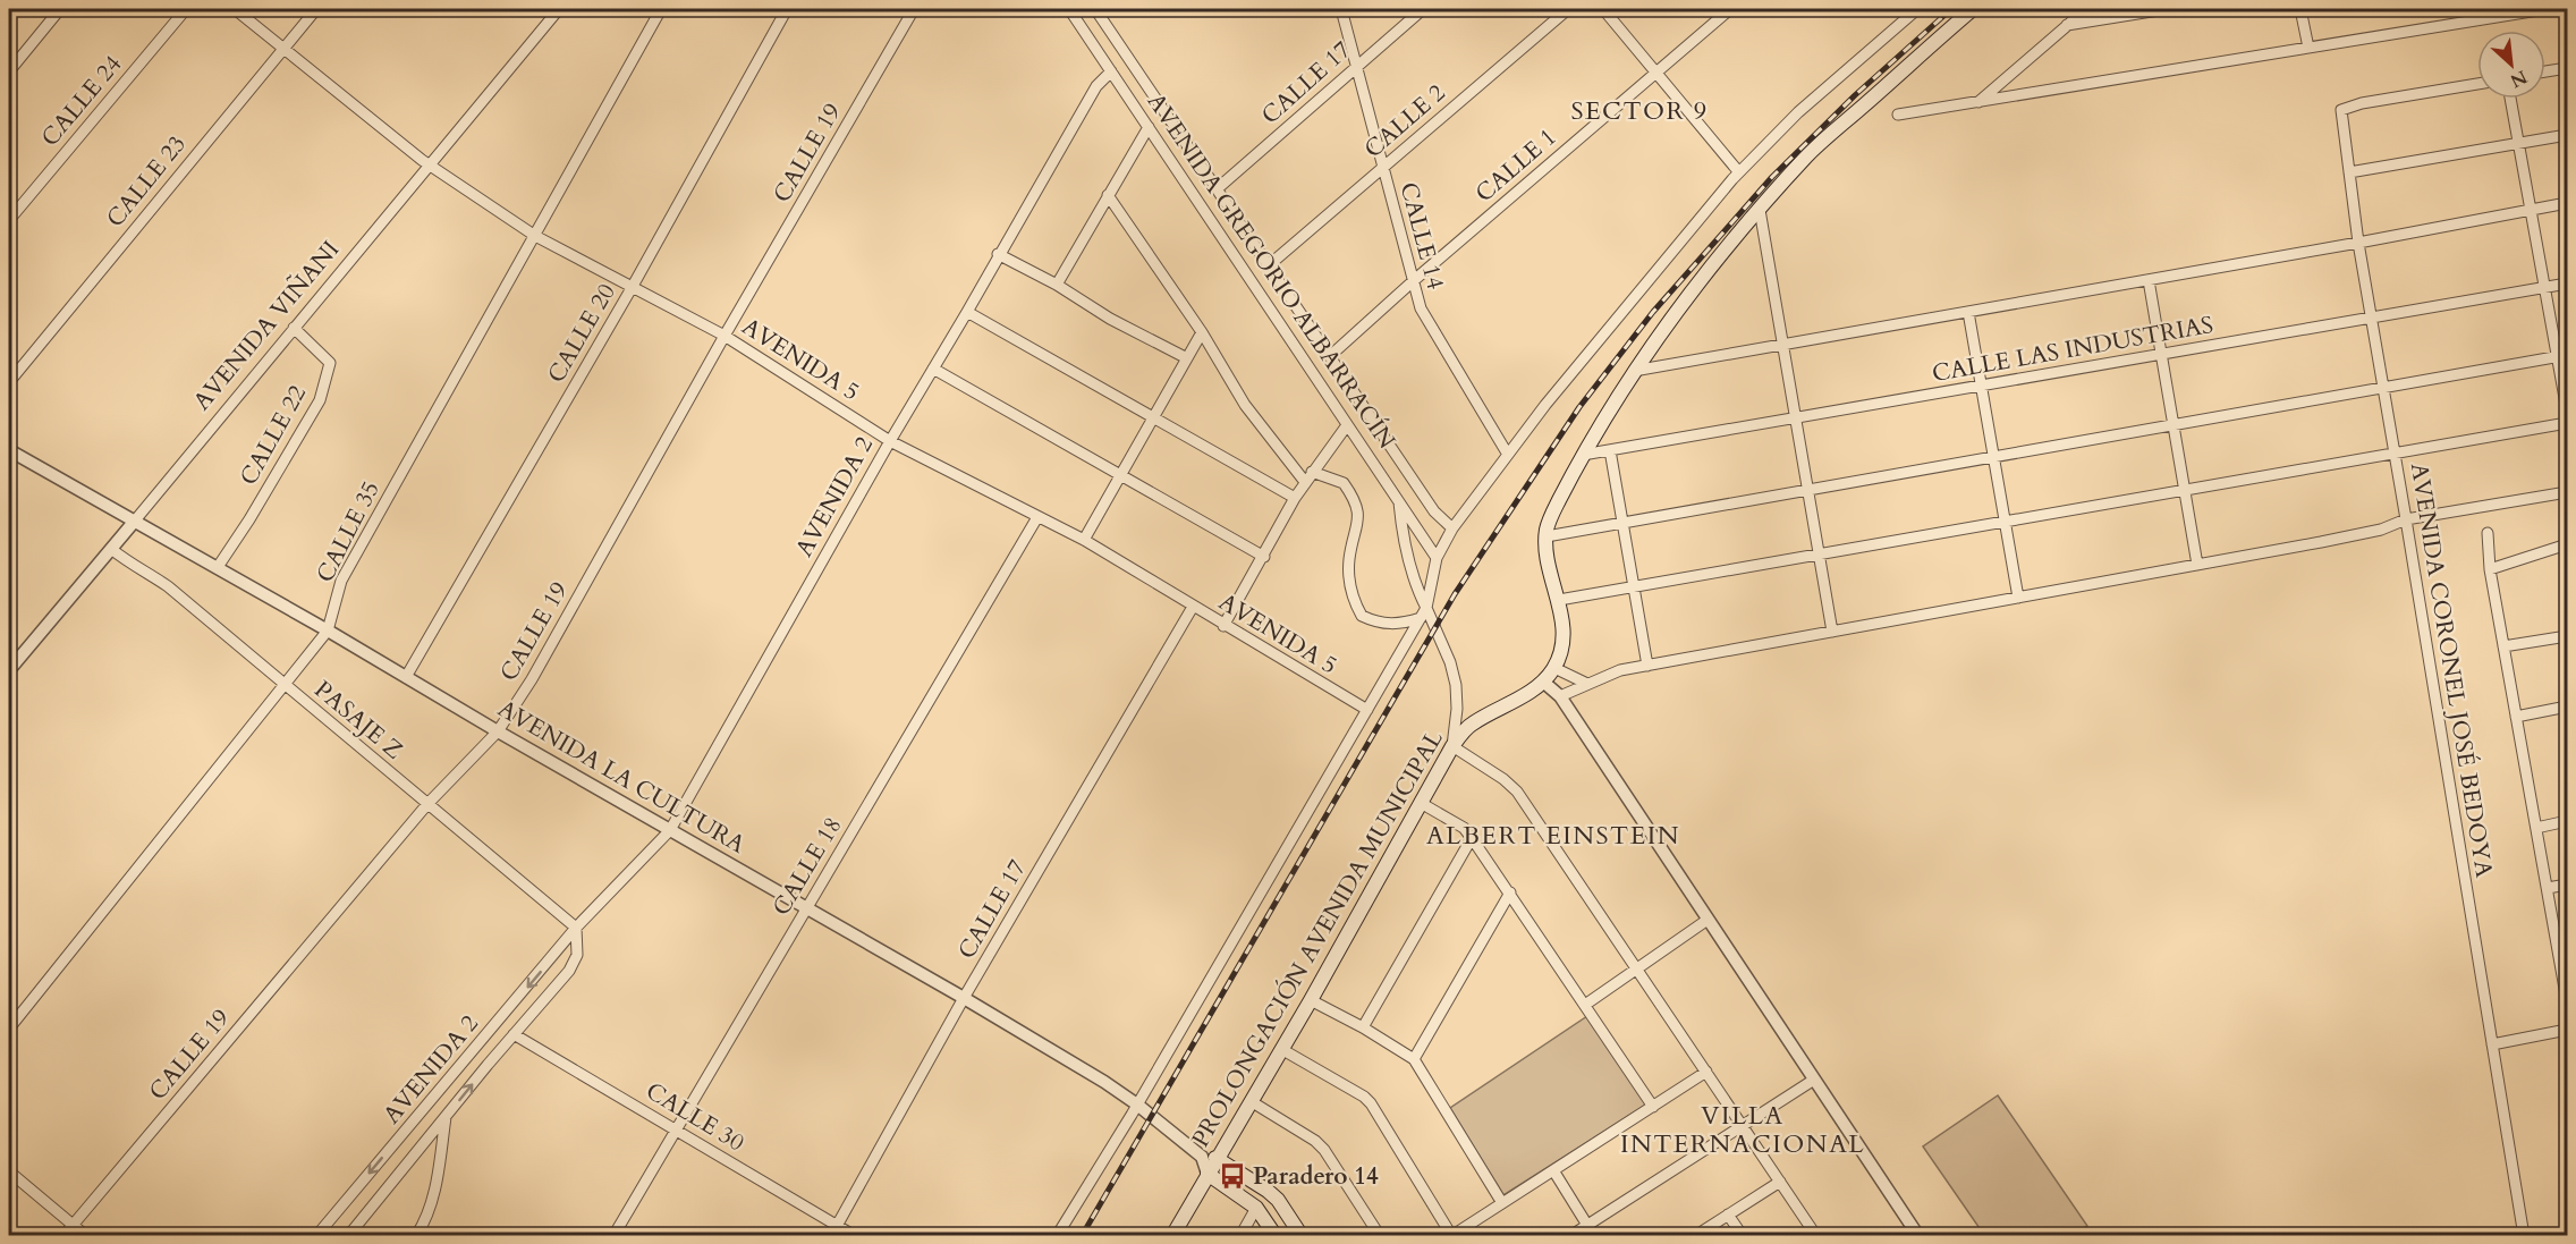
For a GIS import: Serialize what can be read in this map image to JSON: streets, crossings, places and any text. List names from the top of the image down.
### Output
{
  "streets": {
    "main road": ["AVENIDA LA CULTURA", "PROLONGACIÓN AVENIDA MUNICIPAL"],
    "street": [
      "CALLE 17",
      "CALLE 24",
      "CALLE 2",
      "CALLE 19",
      "CALLE 1",
      "CALLE 23",
      "CALLE 14",
      "AVENIDA GREGORIO ALBARRACÍN",
      "AVENIDA VIÑANI",
      "CALLE 20",
      "CALLE LAS INDUSTRIAS",
      "AVENIDA 5",
      "CALLE 22",
      "AVENIDA 2",
      "CALLE 35",
      "AVENIDA CORONEL JOSÉ BEDOYA",
      "PASAJE Z",
      "CALLE 18",
      "CALLE 30"
    ]
  },
  "crossings": [
    ["CALLE 17", "CALLE 14"],
    ["CALLE 17", "AVENIDA GREGORIO ALBARRACÍN"],
    ["CALLE 17", "AVENIDA 5"],
    ["CALLE 17", "AVENIDA LA CULTURA"],
    ["CALLE 17", "CALLE 30"],
    ["CALLE 2", "CALLE 14"],
    ["CALLE 2", "AVENIDA GREGORIO ALBARRACÍN"],
    ["CALLE 19", "AVENIDA 5"],
    ["CALLE 19", "PASAJE Z"],
    ["CALLE 19", "AVENIDA LA CULTURA"],
    ["CALLE 1", "CALLE 14"],
    ["CALLE 1", "AVENIDA GREGORIO ALBARRACÍN"],
    ["CALLE 23", "AVENIDA 5"],
    ["AVENIDA GREGORIO ALBARRACÍN", "AVENIDA 2"],
    ["AVENIDA VIÑANI", "AVENIDA 5"],
    ["AVENIDA VIÑANI", "CALLE 22"],
    ["AVENIDA VIÑANI", "PASAJE Z"],
    ["AVENIDA VIÑANI", "AVENIDA LA CULTURA"],
    ["CALLE 20", "AVENIDA 5"],
    ["CALLE 20", "AVENIDA LA CULTURA"],
    ["CALLE LAS INDUSTRIAS", "AVENIDA CORONEL JOSÉ BEDOYA"],
    ["CALLE LAS INDUSTRIAS", "PROLONGACIÓN AVENIDA MUNICIPAL"],
    ["AVENIDA 5", "AVENIDA 2"],
    ["AVENIDA 5", "CALLE 35"],
    ["AVENIDA 5", "CALLE 18"],
    ["CALLE 22", "AVENIDA LA CULTURA"],
    ["AVENIDA 2", "PASAJE Z"],
    ["AVENIDA 2", "AVENIDA LA CULTURA"],
    ["AVENIDA 2", "CALLE 30"],
    ["CALLE 35", "PASAJE Z"],
    ["CALLE 35", "AVENIDA LA CULTURA"],
    ["AVENIDA LA CULTURA", "CALLE 18"],
    ["AVENIDA LA CULTURA", "PROLONGACIÓN AVENIDA MUNICIPAL"],
    ["CALLE 18", "CALLE 30"]
  ],
  "districts": ["SECTOR 9", "ALBERT EINSTEIN", "VILLA INTERNACIONAL"],
  "places": {
    "bus stop": ["Paradero 14"]
  },
  "north": "bottom right"
}
